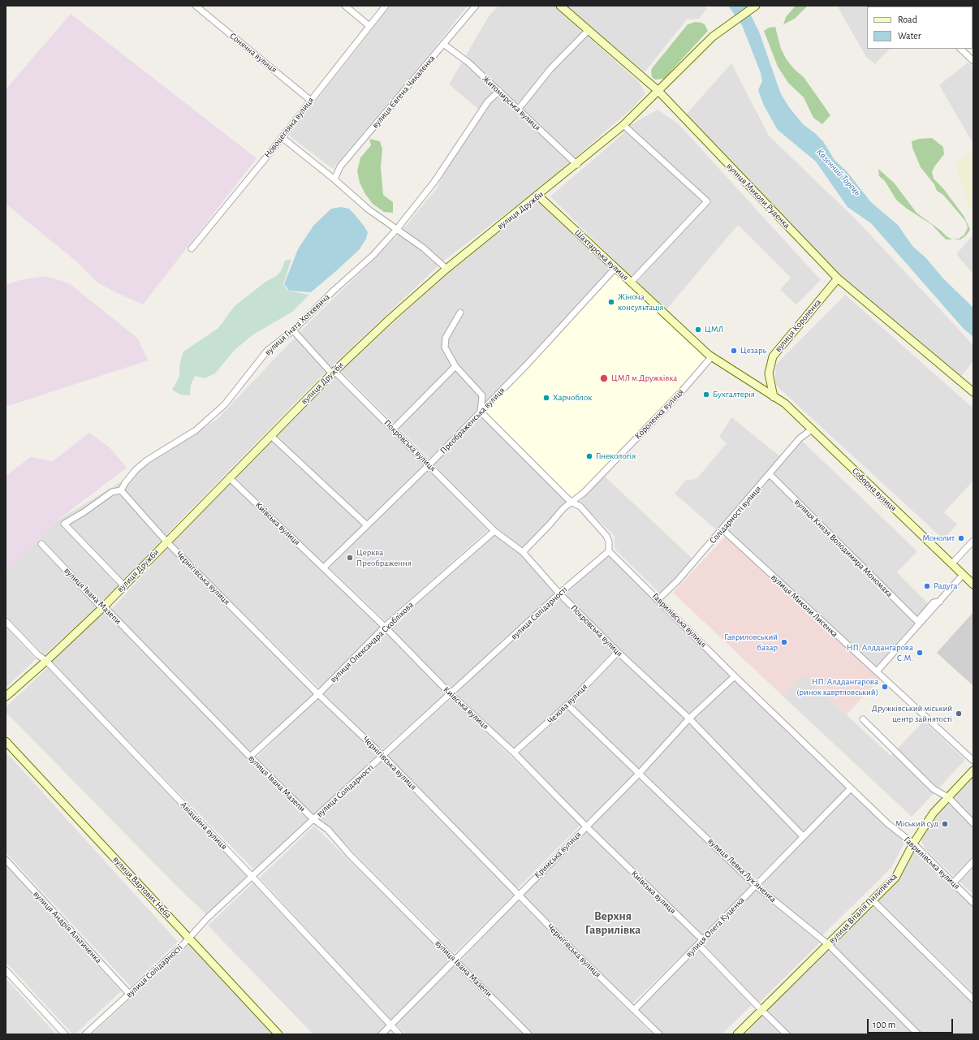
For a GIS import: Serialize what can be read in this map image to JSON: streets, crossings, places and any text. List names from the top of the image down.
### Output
{
  "streets": {
    "street": [
      "Сонячна вулиця",
      "вулиця Євгена Чикаленка",
      "Житомирська вулиця",
      "Новоцегляна вулиця",
      "вулиця Миколи Руденка",
      "вулиця Дружби",
      "Шахтарська вулиця",
      "вулиця Гната Хоткевича",
      "вулиця Короленка",
      "Короленка вулиця",
      "Преображенська вулиця",
      "Покровська вулиця",
      "Соборна вулиця",
      "Солідарності вулиця",
      "Київська вулиця",
      "вулиця Князя Володимира Мономаха",
      "Чернігівська вулиця",
      "вулиця Івана Мазепи",
      "вулиця Миколи Лисенка",
      "вулиця Солідарності",
      "Гаврилівська вулиця",
      "вулиця Олександра Скоблікова",
      "Чехова вулиця",
      "Авіаційна вулиця",
      "Кримська вулиця",
      "вулиця Левка Лук'яненка",
      "вулиця Вартових Неба",
      "вулиця Віталія Пилипенка",
      "вулиця Андрія Альтиченка",
      "вулиця Олега Куценка"
    ]
  },
  "crossings": [
    ["Сонячна вулиця", "Новоцегляна вулиця"],
    ["вулиця Євгена Чикаленка", "Житомирська вулиця"],
    ["Житомирська вулиця", "вулиця Дружби"],
    ["Житомирська вулиця", "вулиця Гната Хоткевича"],
    ["вулиця Миколи Руденка", "вулиця Дружби"],
    ["вулиця Миколи Руденка", "вулиця Короленка"],
    ["вулиця Дружби", "Шахтарська вулиця"],
    ["вулиця Дружби", "Покровська вулиця"],
    ["вулиця Дружби", "Київська вулиця"],
    ["вулиця Дружби", "Чернігівська вулиця"],
    ["вулиця Дружби", "вулиця Івана Мазепи"],
    ["вулиця Дружби", "Авіаційна вулиця"],
    ["Шахтарська вулиця", "вулиця Короленка"],
    ["Шахтарська вулиця", "Короленка вулиця"],
    ["Шахтарська вулиця", "Преображенська вулиця"],
    ["Шахтарська вулиця", "Соборна вулиця"],
    ["вулиця Гната Хоткевича", "Покровська вулиця"],
    ["вулиця Гната Хоткевича", "Чернігівська вулиця"],
    ["вулиця Короленка", "Соборна вулиця"],
    ["Короленка вулиця", "Покровська вулиця"],
    ["Преображенська вулиця", "Покровська вулиця"],
    ["Преображенська вулиця", "Київська вулиця"],
    ["Покровська вулиця", "вулиця Солідарності"],
    ["Покровська вулиця", "вулиця Олександра Скоблікова"],
    ["Покровська вулиця", "Чехова вулиця"],
    ["Покровська вулиця", "Кримська вулиця"],
    ["Покровська вулиця", "вулиця Олега Куценка"],
    ["Соборна вулиця", "Солідарності вулиця"],
    ["Солідарності вулиця", "вулиця Князя Володимира Мономаха"],
    ["Солідарності вулиця", "вулиця Миколи Лисенка"],
    ["Солідарності вулиця", "Гаврилівська вулиця"],
    ["Київська вулиця", "вулиця Солідарності"],
    ["Київська вулиця", "вулиця Олександра Скоблікова"],
    ["Київська вулиця", "Чехова вулиця"],
    ["Київська вулиця", "Кримська вулиця"],
    ["Київська вулиця", "вулиця Віталія Пилипенка"],
    ["Київська вулиця", "вулиця Олега Куценка"],
    ["Чернігівська вулиця", "вулиця Солідарності"],
    ["Чернігівська вулиця", "вулиця Олександра Скоблікова"],
    ["Чернігівська вулиця", "Кримська вулиця"],
    ["Чернігівська вулиця", "вулиця Олега Куценка"],
    ["вулиця Івана Мазепи", "вулиця Солідарності"],
    ["вулиця Івана Мазепи", "вулиця Олександра Скоблікова"],
    ["вулиця Івана Мазепи", "Кримська вулиця"],
    ["вулиця Солідарності", "Гаврилівська вулиця"],
    ["вулиця Солідарності", "Авіаційна вулиця"],
    ["вулиця Солідарності", "вулиця Вартових Неба"],
    ["вулиця Солідарності", "вулиця Андрія Альтиченка"],
    ["Гаврилівська вулиця", "Кримська вулиця"],
    ["Гаврилівська вулиця", "вулиця Віталія Пилипенка"],
    ["Гаврилівська вулиця", "вулиця Олега Куценка"],
    ["Чехова вулиця", "вулиця Левка Лук'яненка"],
    ["Авіаційна вулиця", "Кримська вулиця"],
    ["Кримська вулиця", "вулиця Левка Лук'яненка"],
    ["вулиця Левка Лук'яненка", "вулиця Віталія Пилипенка"],
    ["вулиця Левка Лук'яненка", "вулиця Олега Куценка"]
  ],
  "districts": ["Верхня Гаврилівка"],
  "water": ["Казенний Торець"],
  "places": [
    "Жіноча консультація",
    "ЦМЛ",
    "Цезарь",
    "ЦМЛ м.Дружківка",
    "Бухгалтерія",
    "Харчоблок",
    "Гінекологія",
    "Монолит",
    "Церква Преображення",
    "Радуга",
    "Гавриловський базар",
    "НП. Алддангарова С.М.",
    "НП. Алддангарова (ринок кавртловський)",
    "Дружківський міський центр зайнятості",
    "Міський суд"
  ],
  "legend": ["Road", "Water"],
  "scale_bar": "100 m"
}
